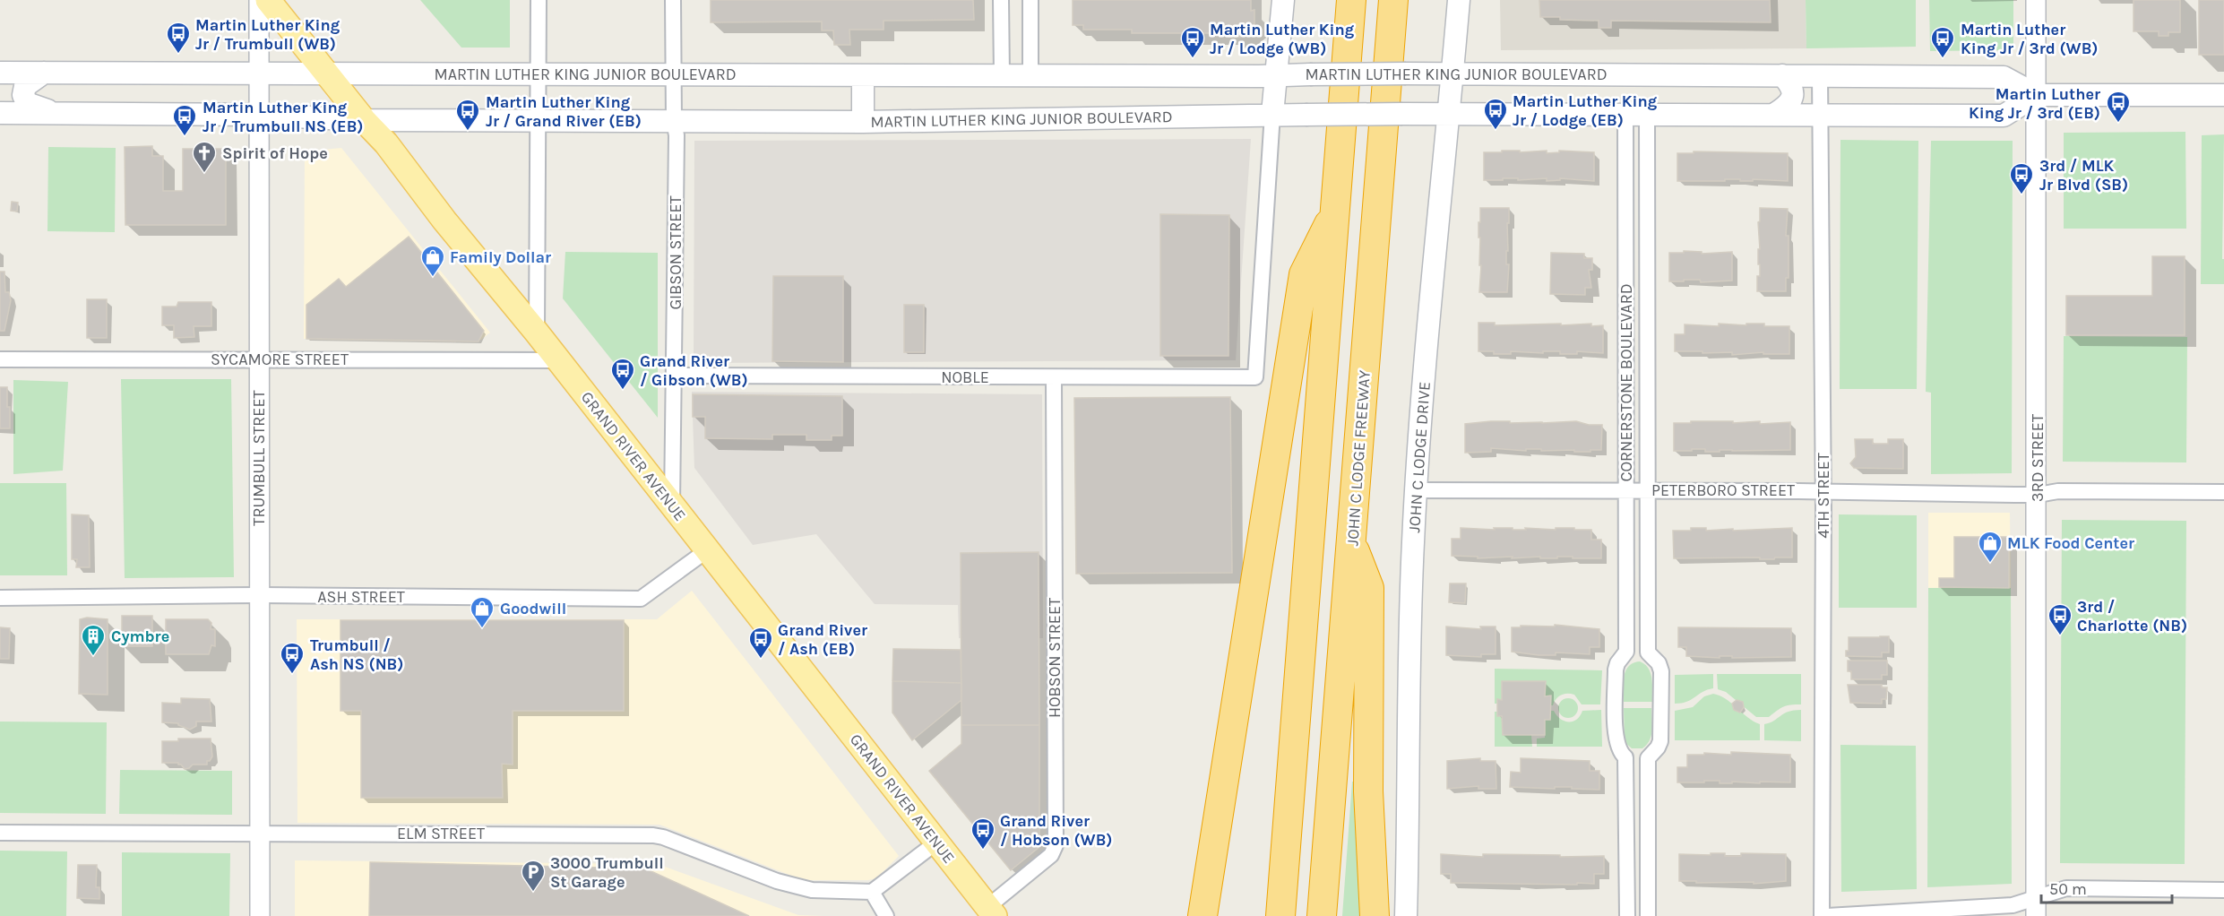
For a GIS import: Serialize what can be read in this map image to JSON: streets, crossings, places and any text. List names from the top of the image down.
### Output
{
  "streets": {
    "highway": ["JOHN C LODGE FREEWAY"],
    "main road": ["MARTIN LUTHER KING JUNIOR BOULEVARD", "GRAND RIVER AVENUE", "JOHN C LODGE DRIVE"],
    "street": [
      "GIBSON STREET",
      "SYCAMORE STREET",
      "NOBLE",
      "CORNERSTONE BOULEVARD",
      "TRUMBULL STREET",
      "3RD STREET",
      "PETERBORO STREET",
      "4TH STREET",
      "ASH STREET",
      "HOBSON STREET",
      "ELM STREET"
    ]
  },
  "crossings": [
    ["MARTIN LUTHER KING JUNIOR BOULEVARD", "GIBSON STREET"],
    ["MARTIN LUTHER KING JUNIOR BOULEVARD", "NOBLE"],
    ["MARTIN LUTHER KING JUNIOR BOULEVARD", "CORNERSTONE BOULEVARD"],
    ["MARTIN LUTHER KING JUNIOR BOULEVARD", "GRAND RIVER AVENUE"],
    ["MARTIN LUTHER KING JUNIOR BOULEVARD", "JOHN C LODGE DRIVE"],
    ["MARTIN LUTHER KING JUNIOR BOULEVARD", "TRUMBULL STREET"],
    ["MARTIN LUTHER KING JUNIOR BOULEVARD", "3RD STREET"],
    ["MARTIN LUTHER KING JUNIOR BOULEVARD", "4TH STREET"],
    ["GIBSON STREET", "NOBLE"],
    ["GIBSON STREET", "GRAND RIVER AVENUE"],
    ["SYCAMORE STREET", "GRAND RIVER AVENUE"],
    ["SYCAMORE STREET", "TRUMBULL STREET"],
    ["NOBLE", "HOBSON STREET"],
    ["CORNERSTONE BOULEVARD", "PETERBORO STREET"],
    ["GRAND RIVER AVENUE", "ASH STREET"],
    ["GRAND RIVER AVENUE", "HOBSON STREET"],
    ["JOHN C LODGE DRIVE", "PETERBORO STREET"],
    ["TRUMBULL STREET", "ASH STREET"],
    ["TRUMBULL STREET", "ELM STREET"],
    ["3RD STREET", "PETERBORO STREET"],
    ["PETERBORO STREET", "4TH STREET"]
  ],
  "places": {
    "bus stop": [
      "Martin Luther King Jr / Trumbull (WB)",
      "Martin Luther King Jr / Lodge (WB)",
      "Martin Luther King Jr / 3rd (WB)",
      "Martin Luther King Jr / 3rd (EB)",
      "Martin Luther King Jr / Lodge (EB)",
      "Martin Luther King Jr / Grand River (EB)",
      "Martin Luther King Jr / Trumbull NS (EB)",
      "3rd / MLK Jr Blvd (SB)",
      "Grand River / Gibson (WB)",
      "3rd / Charlotte (NB)",
      "Grand River / Ash (EB)",
      "Trumbull / Ash NS (NB)",
      "Grand River / Hobson (WB)"
    ],
    "church": ["Spirit of Hope"],
    "shop": ["Family Dollar", "MLK Food Center", "Goodwill"],
    "building": ["Cymbre"],
    "parking": ["3000 Trumbull St Garage"]
  },
  "scale_bar": "50 m"
}
